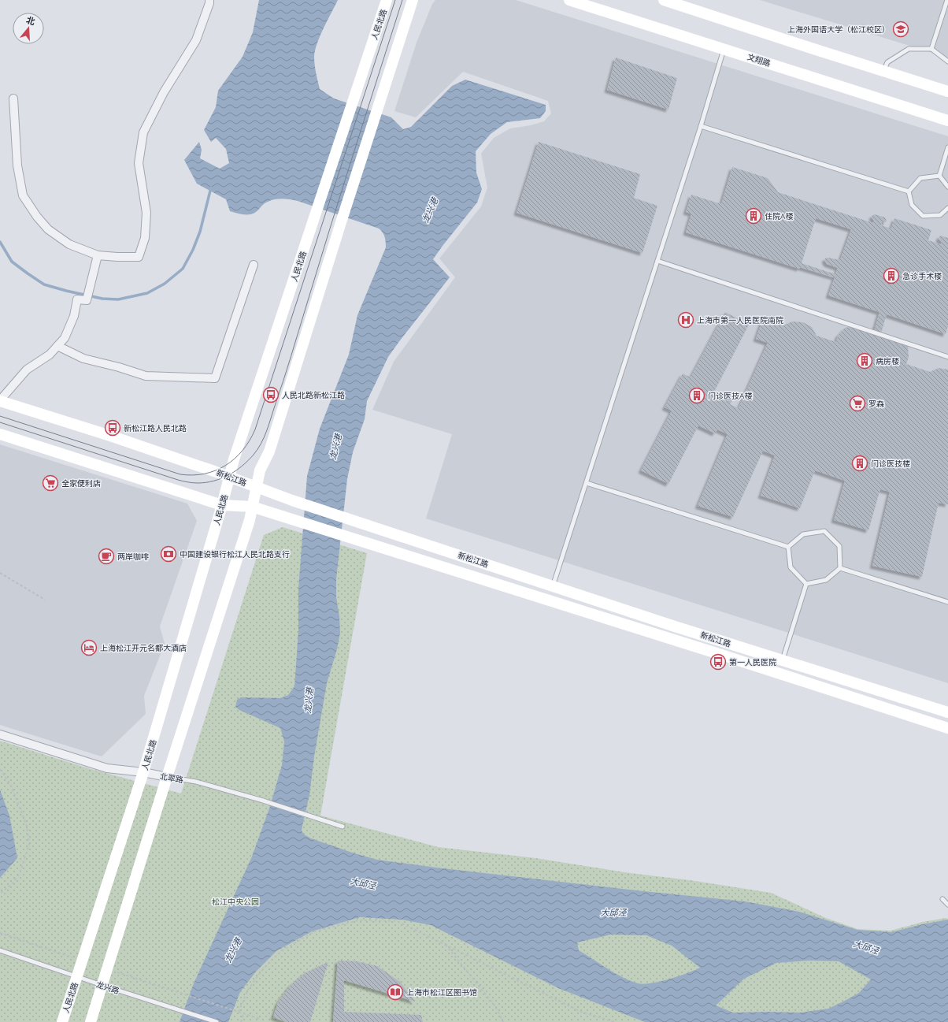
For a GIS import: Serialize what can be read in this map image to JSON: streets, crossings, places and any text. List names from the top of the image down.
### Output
{
  "streets": {
    "main road": ["人民北路", "文翔路", "新松江路"],
    "street": ["北翠路"],
    "lane": ["龙兴路"]
  },
  "crossings": [
    ["人民北路", "新松江路"],
    ["人民北路", "北翠路"],
    ["人民北路", "龙兴路"]
  ],
  "water": ["龙兴港", "大邱泾"],
  "parks": ["松江中央公园"],
  "places": {
    "school or university": ["上海外国语大学（松江校区）"],
    "building": [
      "住院A楼",
      "急诊手术楼",
      "病房楼",
      "门诊医技A楼",
      "门诊医技楼"
    ],
    "hospital": ["上海市第一人民医院南院"],
    "bus stop": ["人民北路新松江路", "新松江路人民北路", "第一人民医院"],
    "supermarket": ["罗森", "全家便利店"],
    "bank": ["中国建设银行松江人民北路支行"],
    "cafe": ["两岸咖啡"],
    "hotel": ["上海松江开元名都大酒店"],
    "library": ["上海市松江区图书馆"]
  },
  "north": "top"
}
